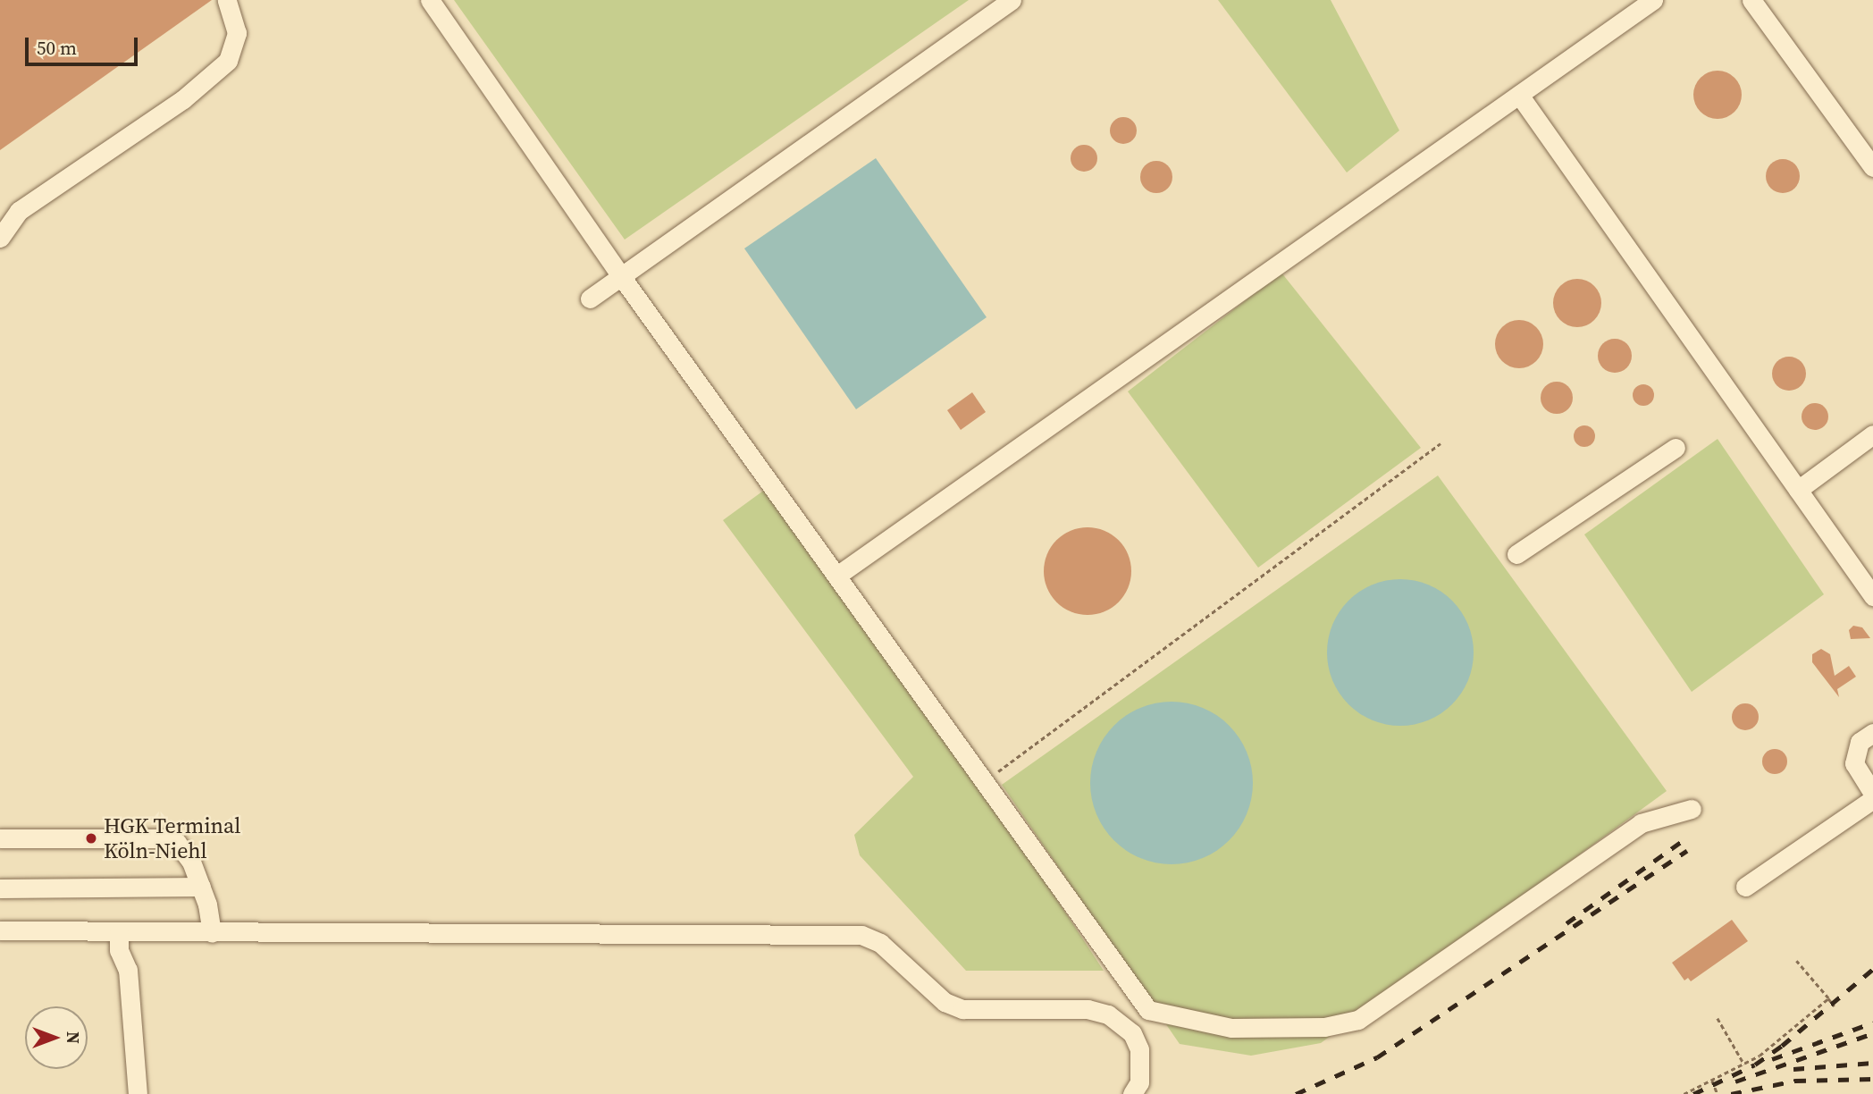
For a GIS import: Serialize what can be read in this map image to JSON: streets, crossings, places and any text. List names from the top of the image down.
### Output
{
  "places": ["HGK Terminal Köln-Niehl"],
  "scale_bar": "50 m",
  "north": "right"
}
